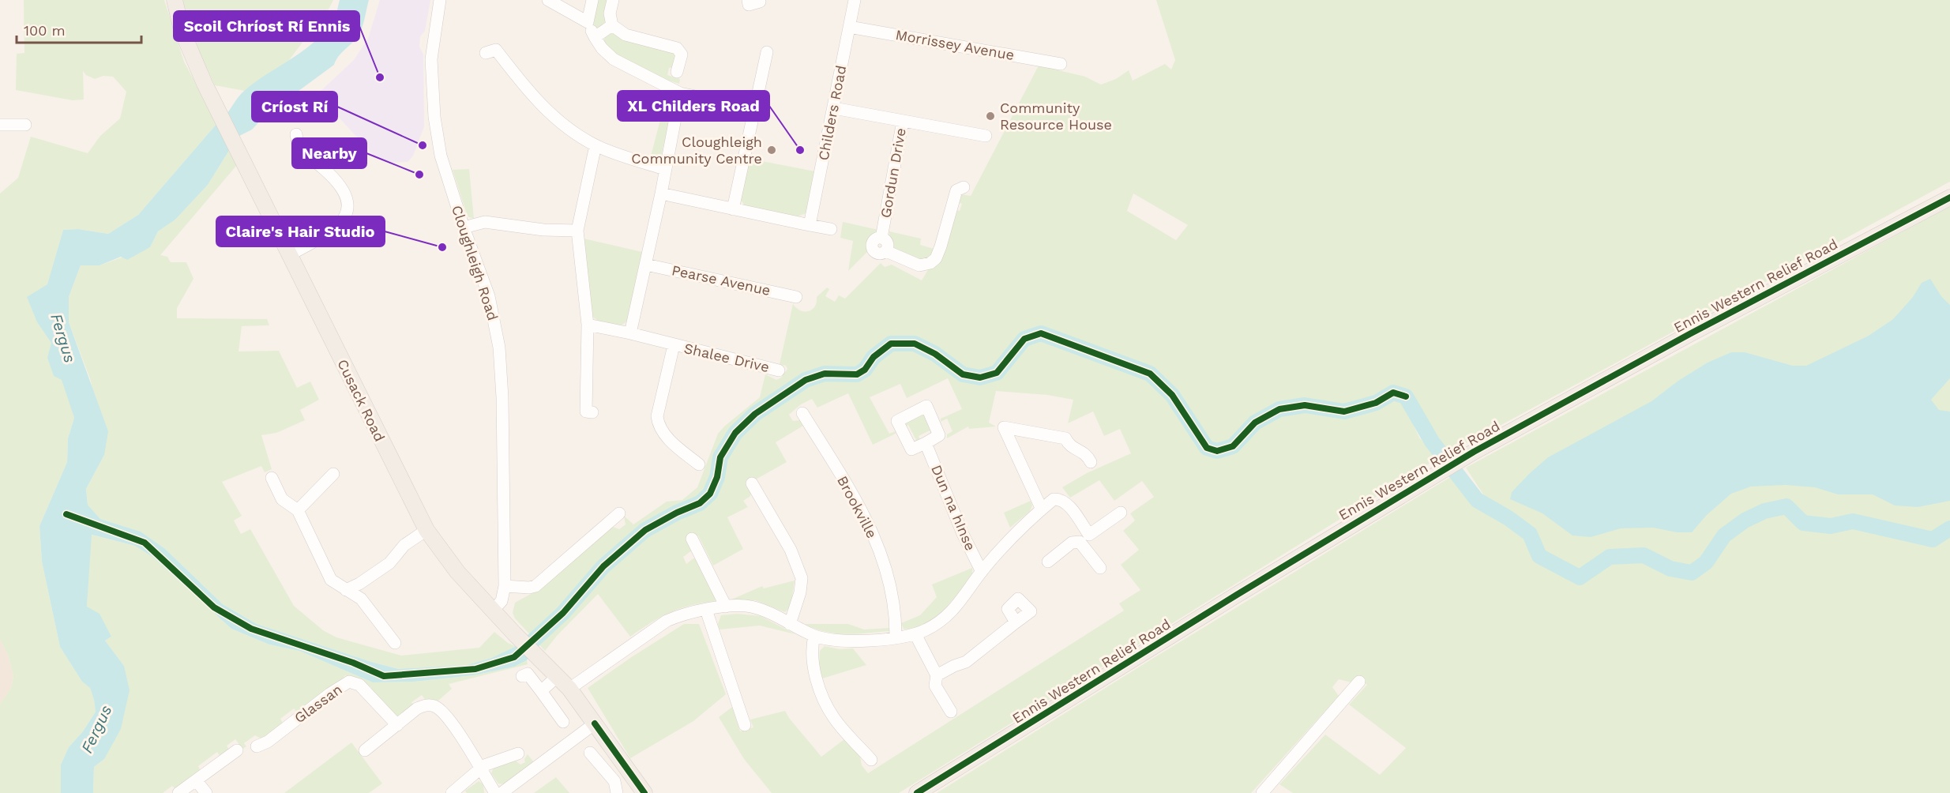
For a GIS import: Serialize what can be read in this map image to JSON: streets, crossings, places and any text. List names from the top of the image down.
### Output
{
  "streets": {
    "main road": ["Ennis Western Relief Road", "Cusack Road"],
    "street": [
      "Morrissey Avenue",
      "Childers Road",
      "Gordun Drive",
      "Cloughleigh Road",
      "Pearse Avenue",
      "Shalee Drive",
      "Brookville",
      "Dun na hInse",
      "Glassan"
    ]
  },
  "crossings": [
    ["Morrissey Avenue", "Childers Road"],
    ["Childers Road", "Gordun Drive"],
    ["Cloughleigh Road", "Cusack Road"],
    ["Brookville", "Dun na hInse"]
  ],
  "water": ["Fergus"],
  "places": [
    "Scoil Chríost Rí Ennis",
    "Community Resource House",
    "Críost Rí",
    "Cloughleigh Community Centre",
    "XL Childers Road",
    "Nearby",
    "Claire's Hair Studio"
  ],
  "scale_bar": "100 m"
}
